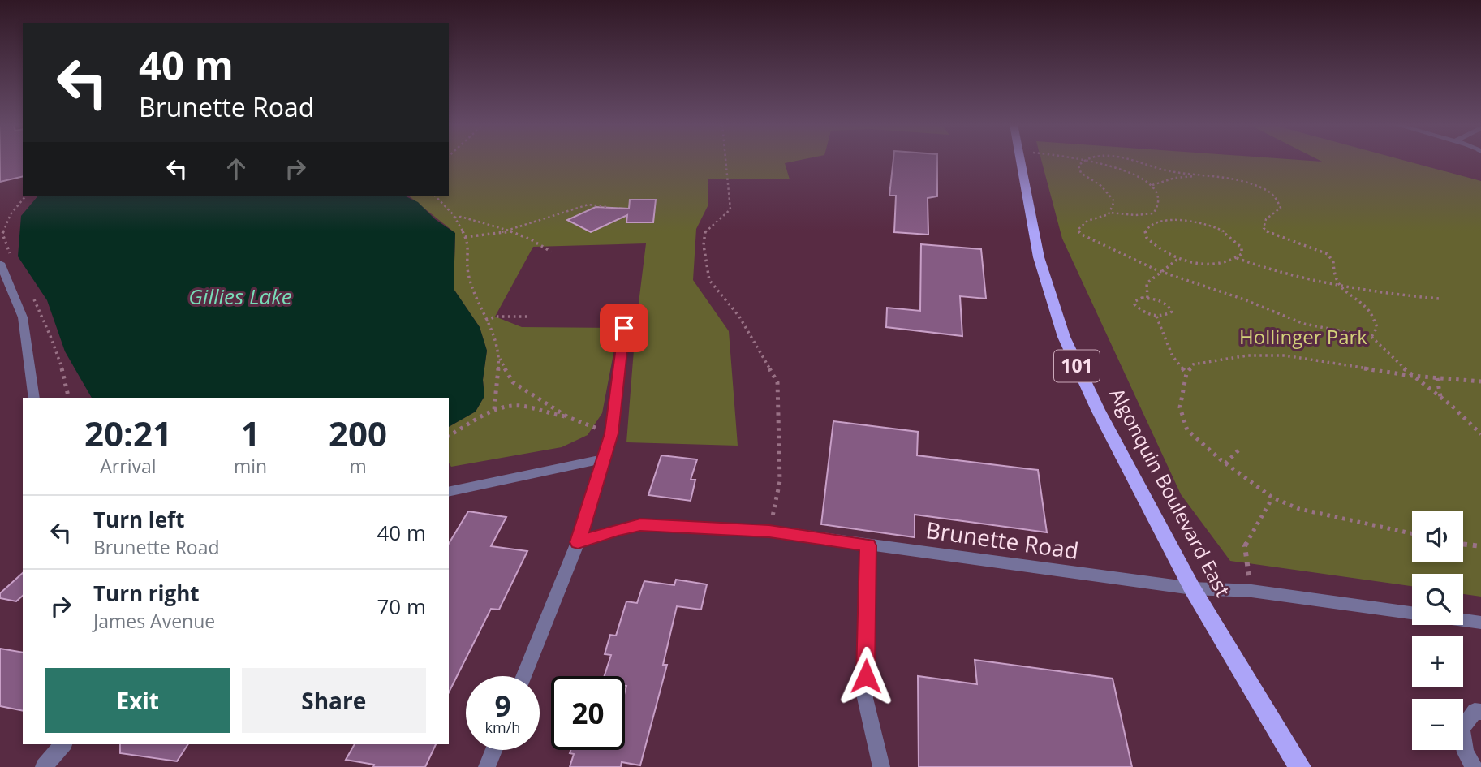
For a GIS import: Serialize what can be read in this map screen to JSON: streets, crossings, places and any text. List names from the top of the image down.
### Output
{
  "streets": {
    "main road": ["101", "Algonquin Boulevard East"],
    "street": ["Brunette Road"]
  },
  "crossings": [
    ["Algonquin Boulevard East", "Brunette Road"]
  ],
  "water": ["Gillies Lake"],
  "parks": ["Hollinger Park"],
  "page": {
    "turn": ["40 m", "Brunette Road"],
    "eta": [
      "20:21",
      "Arrival",
      "1",
      "min",
      "200",
      "m"
    ],
    "list": [
      {
        "name": "Turn left",
        "note": "Brunette Road",
        "value": "40 m"
      },
      {
        "name": "Turn right",
        "note": "James Avenue",
        "value": "70 m"
      }
    ],
    "map_buttons": ["+", "−"],
    "buttons": ["Exit", "Share"],
    "speed": "9 km/h",
    "limit": "20"
  }
}
